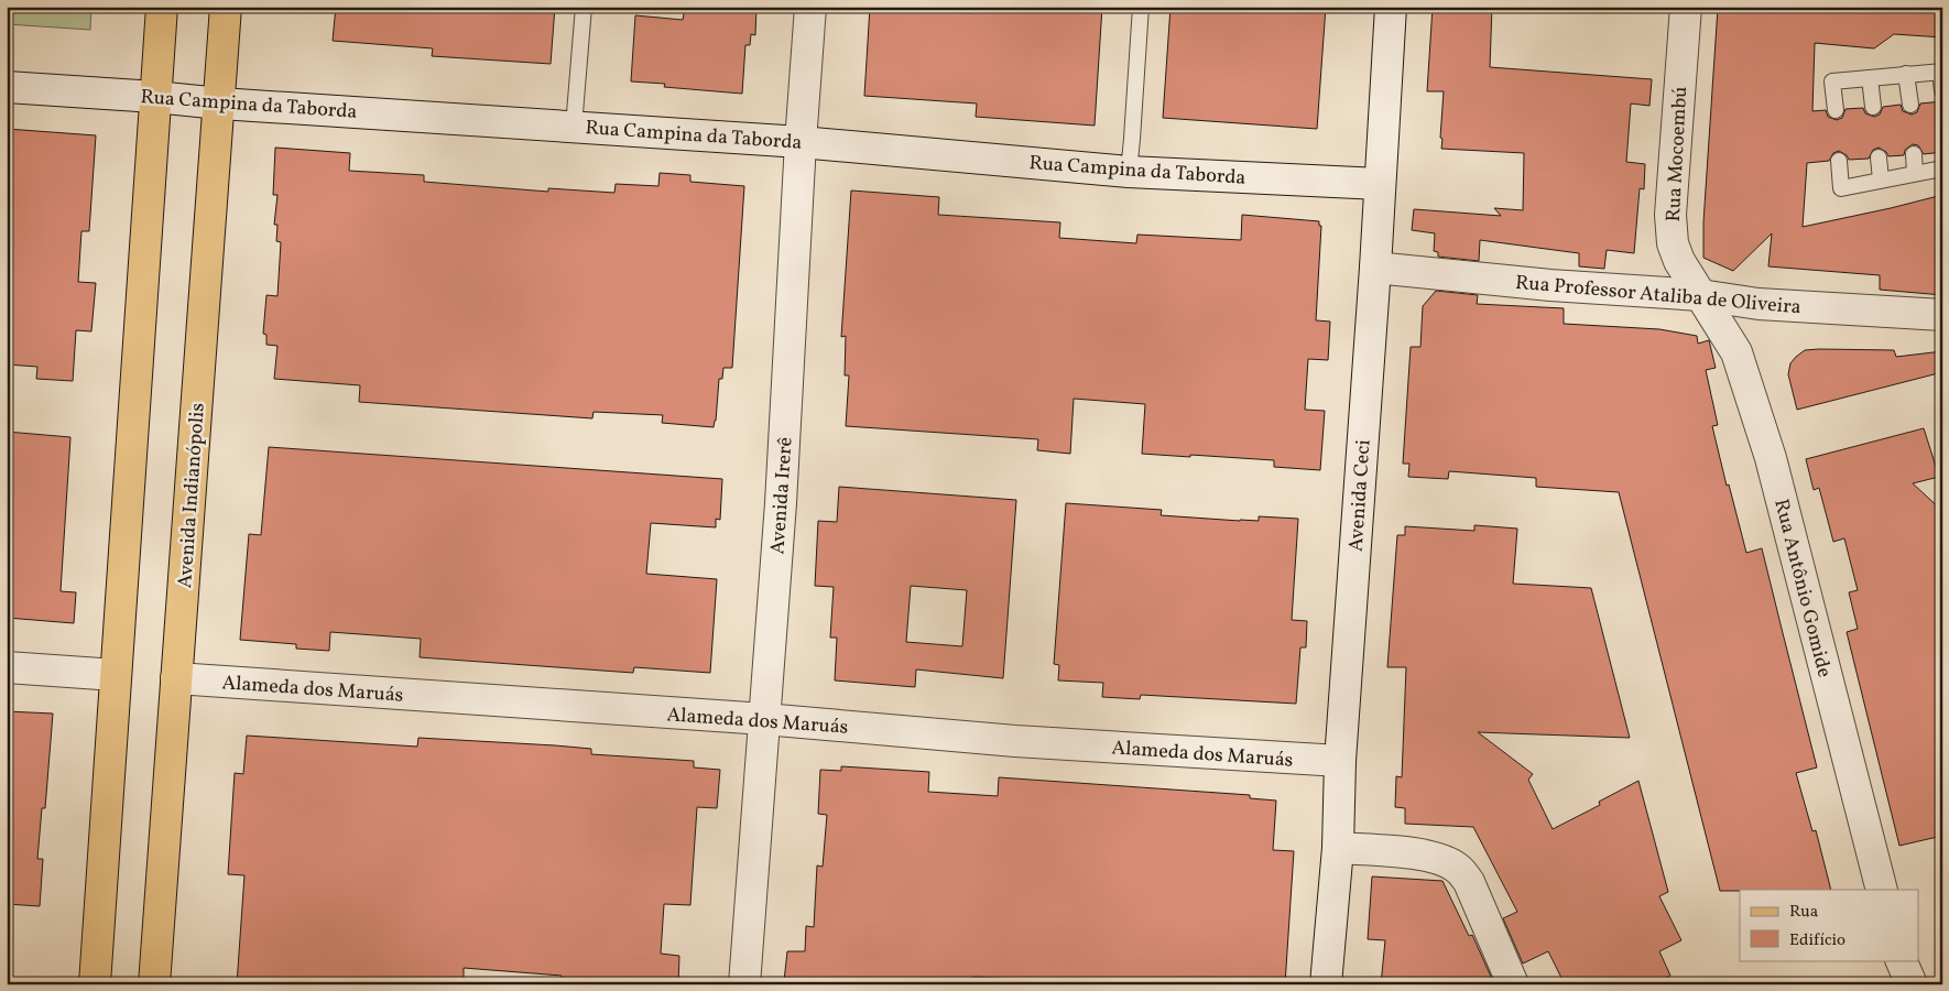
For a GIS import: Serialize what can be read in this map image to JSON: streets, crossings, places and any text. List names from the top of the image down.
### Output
{
  "streets": {
    "main road": ["Avenida Indianópolis"],
    "street": [
      "Rua Campina da Taborda",
      "Rua Mocoembú",
      "Rua Professor Ataliba de Oliveira",
      "Avenida Irerê",
      "Avenida Ceci",
      "Rua Antônio Gomide",
      "Alameda dos Maruás"
    ]
  },
  "crossings": [
    ["Rua Campina da Taborda", "Avenida Indianópolis"],
    ["Rua Campina da Taborda", "Avenida Irerê"],
    ["Rua Campina da Taborda", "Avenida Ceci"],
    ["Rua Mocoembú", "Rua Professor Ataliba de Oliveira"],
    ["Rua Mocoembú", "Rua Antônio Gomide"],
    ["Rua Professor Ataliba de Oliveira", "Avenida Ceci"],
    ["Rua Professor Ataliba de Oliveira", "Rua Antônio Gomide"],
    ["Avenida Indianópolis", "Alameda dos Maruás"],
    ["Avenida Irerê", "Alameda dos Maruás"],
    ["Avenida Ceci", "Alameda dos Maruás"]
  ],
  "legend": ["Rua", "Edifício"]
}
